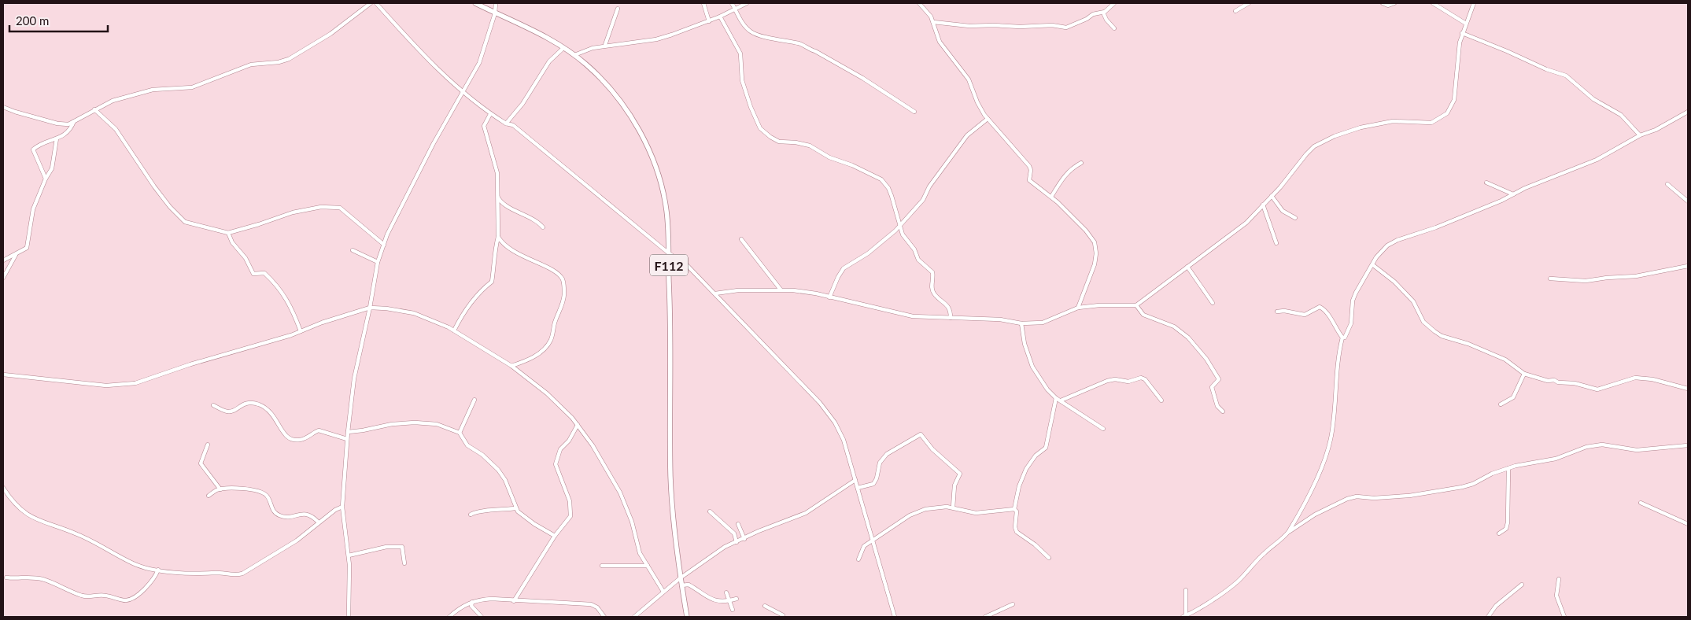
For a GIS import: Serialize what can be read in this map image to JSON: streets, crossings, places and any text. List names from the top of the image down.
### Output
{
  "streets": {
    "main road": ["F112"]
  },
  "scale_bar": "200 m"
}
